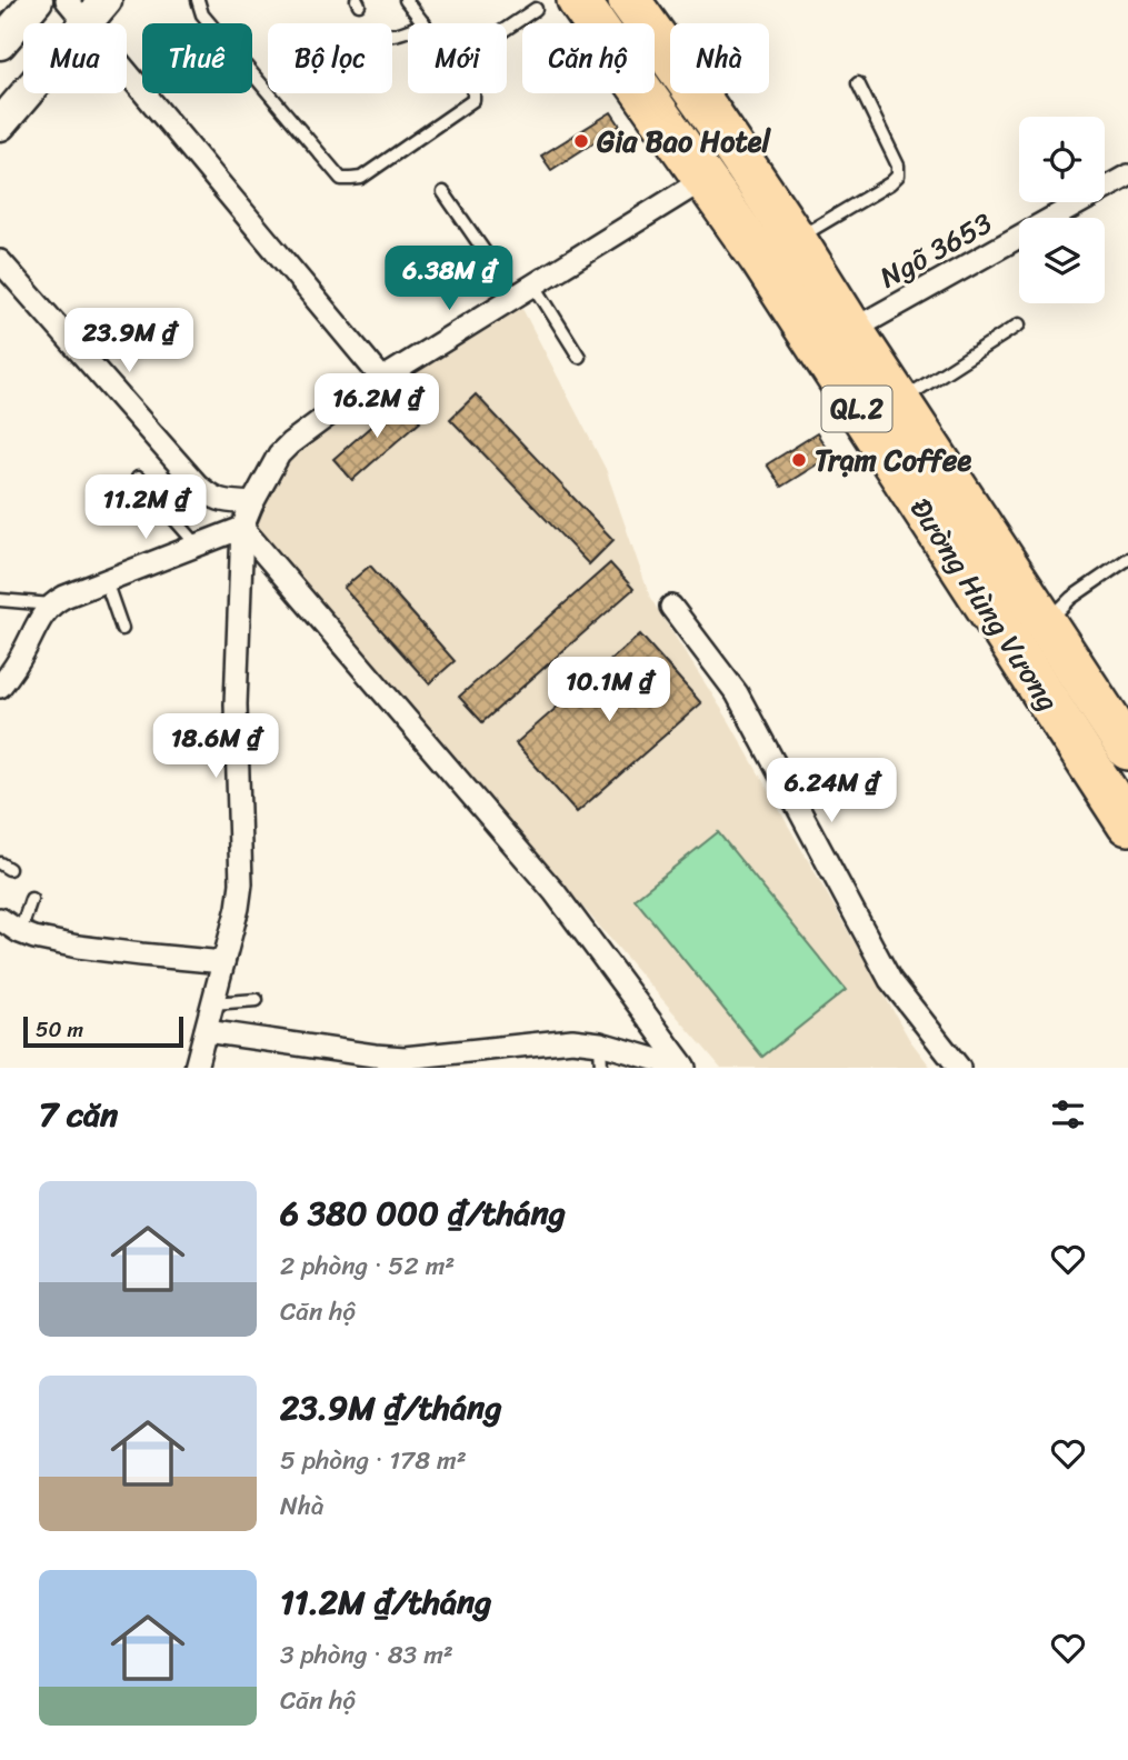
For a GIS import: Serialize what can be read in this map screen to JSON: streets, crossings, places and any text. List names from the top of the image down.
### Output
{
  "streets": {
    "highway": ["QL.2", "Đường Hùng Vương"],
    "street": ["Ngõ 3653"]
  },
  "crossings": [
    ["Ngõ 3653", "Đường Hùng Vương"]
  ],
  "places": ["Gia Bao Hotel", "Trạm Coffee"],
  "scale_bar": "50 m",
  "page": {
    "chip": [
      "Mua",
      "Thuê",
      "Bộ lọc",
      "Mới",
      "Căn hộ",
      "Nhà"
    ],
    "price": [
      "6.38M ₫",
      "23.9M ₫",
      "16.2M ₫",
      "11.2M ₫",
      "10.1M ₫",
      "18.6M ₫",
      "6.24M ₫"
    ],
    "scale": "50 m",
    "heading": "7 căn",
    "list": [
      {
        "name": "6 380 000 ₫/tháng",
        "note": "2 phòng · 52 m² · Căn hộ"
      },
      {
        "name": "23.9M ₫/tháng",
        "note": "5 phòng · 178 m² · Nhà"
      },
      {
        "name": "11.2M ₫/tháng",
        "note": "3 phòng · 83 m² · Căn hộ"
      }
    ]
  }
}
